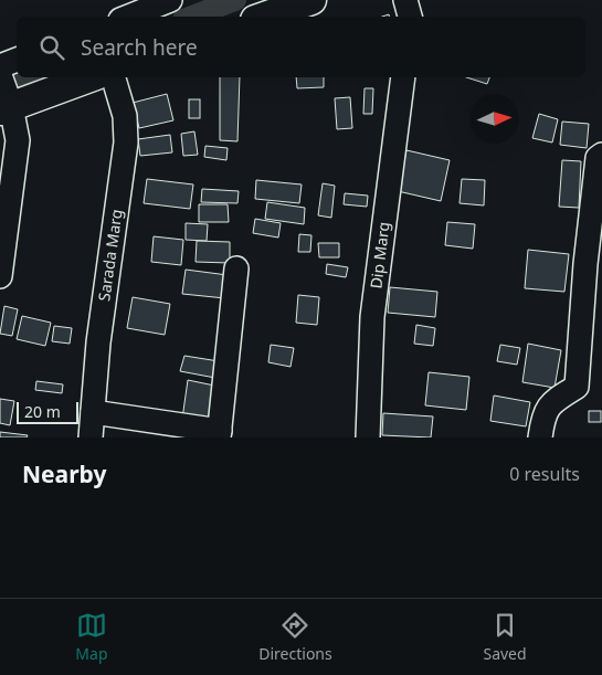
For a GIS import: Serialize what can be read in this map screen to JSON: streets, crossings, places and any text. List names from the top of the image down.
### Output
{
  "streets": {
    "street": ["Sarada Marg", "Dip Marg"]
  },
  "scale_bar": "20 m",
  "north": "right",
  "page": {
    "search": "Search here",
    "scale": "20 m",
    "heading": ["Nearby", "0 results"],
    "nav": ["Map", "Directions", "Saved"]
  }
}
